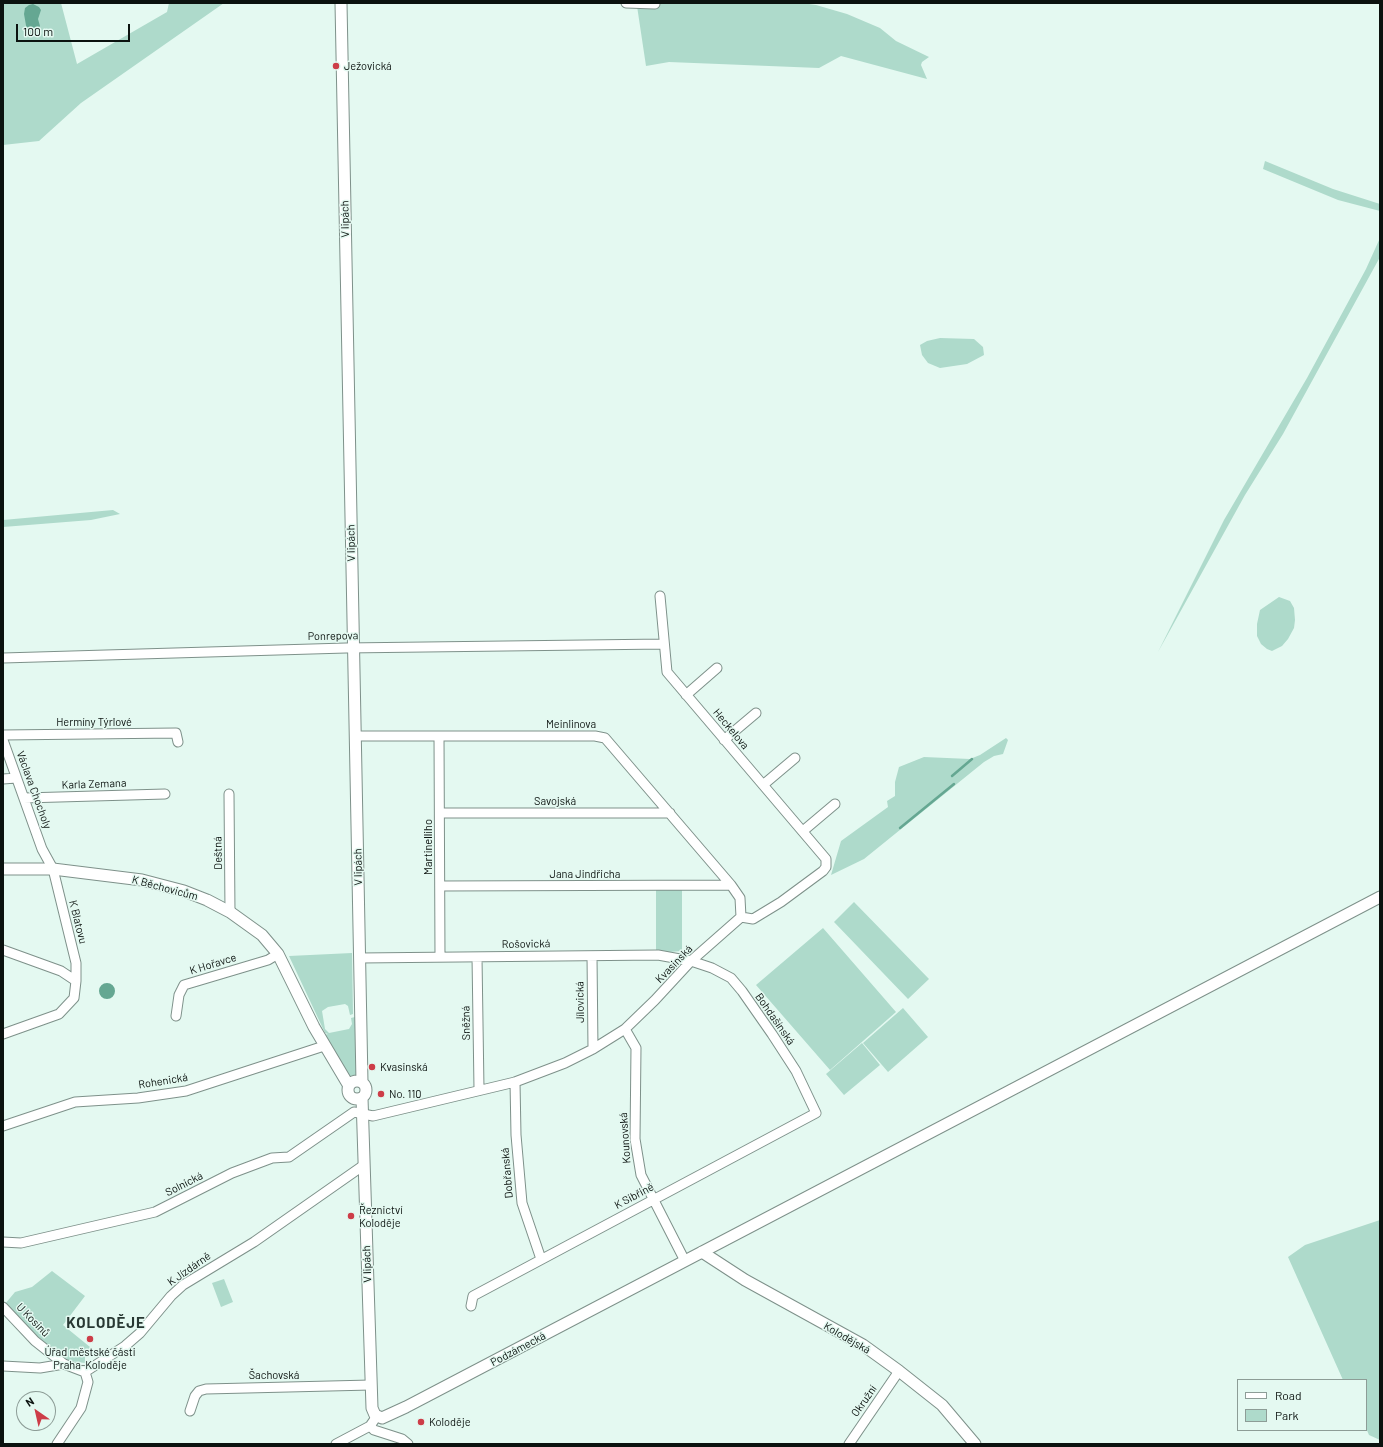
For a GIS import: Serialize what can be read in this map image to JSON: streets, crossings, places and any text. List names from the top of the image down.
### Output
{
  "streets": {
    "street": [
      "V lipách",
      "Ponrepova",
      "Hermíny Týrlové",
      "Meinlinova",
      "Heckelova",
      "Karla Zemana",
      "Václava Chocholy",
      "Savojská",
      "Martinelliho",
      "Deštná",
      "Jana Jindřicha",
      "K Běchovicům",
      "K Blatovu",
      "Rošovická",
      "K Hořavce",
      "Kvasinská",
      "Jílovická",
      "Bohdašínská",
      "Sněžná",
      "Rohenická",
      "Kounovská",
      "Dobřanská",
      "Solnická",
      "K Sibřině",
      "K Jízdárně",
      "U Kosinů",
      "Kolodějská",
      "Podzámecká",
      "Šachovská",
      "Okružní"
    ]
  },
  "crossings": [
    ["V lipách", "Ponrepova"],
    ["V lipách", "Meinlinova"],
    ["V lipách", "K Běchovicům"],
    ["V lipách", "Rošovická"],
    ["V lipách", "Kvasinská"],
    ["V lipách", "Solnická"],
    ["V lipách", "K Jízdárně"],
    ["V lipách", "Podzámecká"],
    ["V lipách", "Šachovská"],
    ["Ponrepova", "Heckelova"],
    ["Meinlinova", "Heckelova"],
    ["Meinlinova", "Savojská"],
    ["Meinlinova", "Martinelliho"],
    ["Meinlinova", "Jana Jindřicha"],
    ["Meinlinova", "Kvasinská"],
    ["Heckelova", "Kvasinská"],
    ["Karla Zemana", "Václava Chocholy"],
    ["Václava Chocholy", "K Běchovicům"],
    ["Václava Chocholy", "K Blatovu"],
    ["Savojská", "Martinelliho"],
    ["Martinelliho", "Jana Jindřicha"],
    ["Martinelliho", "Rošovická"],
    ["Deštná", "K Běchovicům"],
    ["K Běchovicům", "K Blatovu"],
    ["K Běchovicům", "K Hořavce"],
    ["K Běchovicům", "Rohenická"],
    ["Rošovická", "Kvasinská"],
    ["Rošovická", "Jílovická"],
    ["Rošovická", "Bohdašínská"],
    ["Rošovická", "Sněžná"],
    ["Kvasinská", "Jílovická"],
    ["Kvasinská", "Bohdašínská"],
    ["Kvasinská", "Sněžná"],
    ["Kvasinská", "Kounovská"],
    ["Kvasinská", "Dobřanská"],
    ["Kvasinská", "Solnická"],
    ["Bohdašínská", "K Sibřině"],
    ["Kounovská", "K Sibřině"],
    ["Kounovská", "Podzámecká"],
    ["Dobřanská", "K Sibřině"],
    ["Kolodějská", "Podzámecká"],
    ["Kolodějská", "Okružní"]
  ],
  "districts": ["KOLODĚJE"],
  "places": [
    "Ježovická",
    "Kvasinská",
    "No. 110",
    "Řeznictví Koloděje",
    "Úřad městské části Praha-Koloděje",
    "Koloděje"
  ],
  "legend": ["Road", "Park"],
  "scale_bar": "100 m",
  "north": "top left"
}
